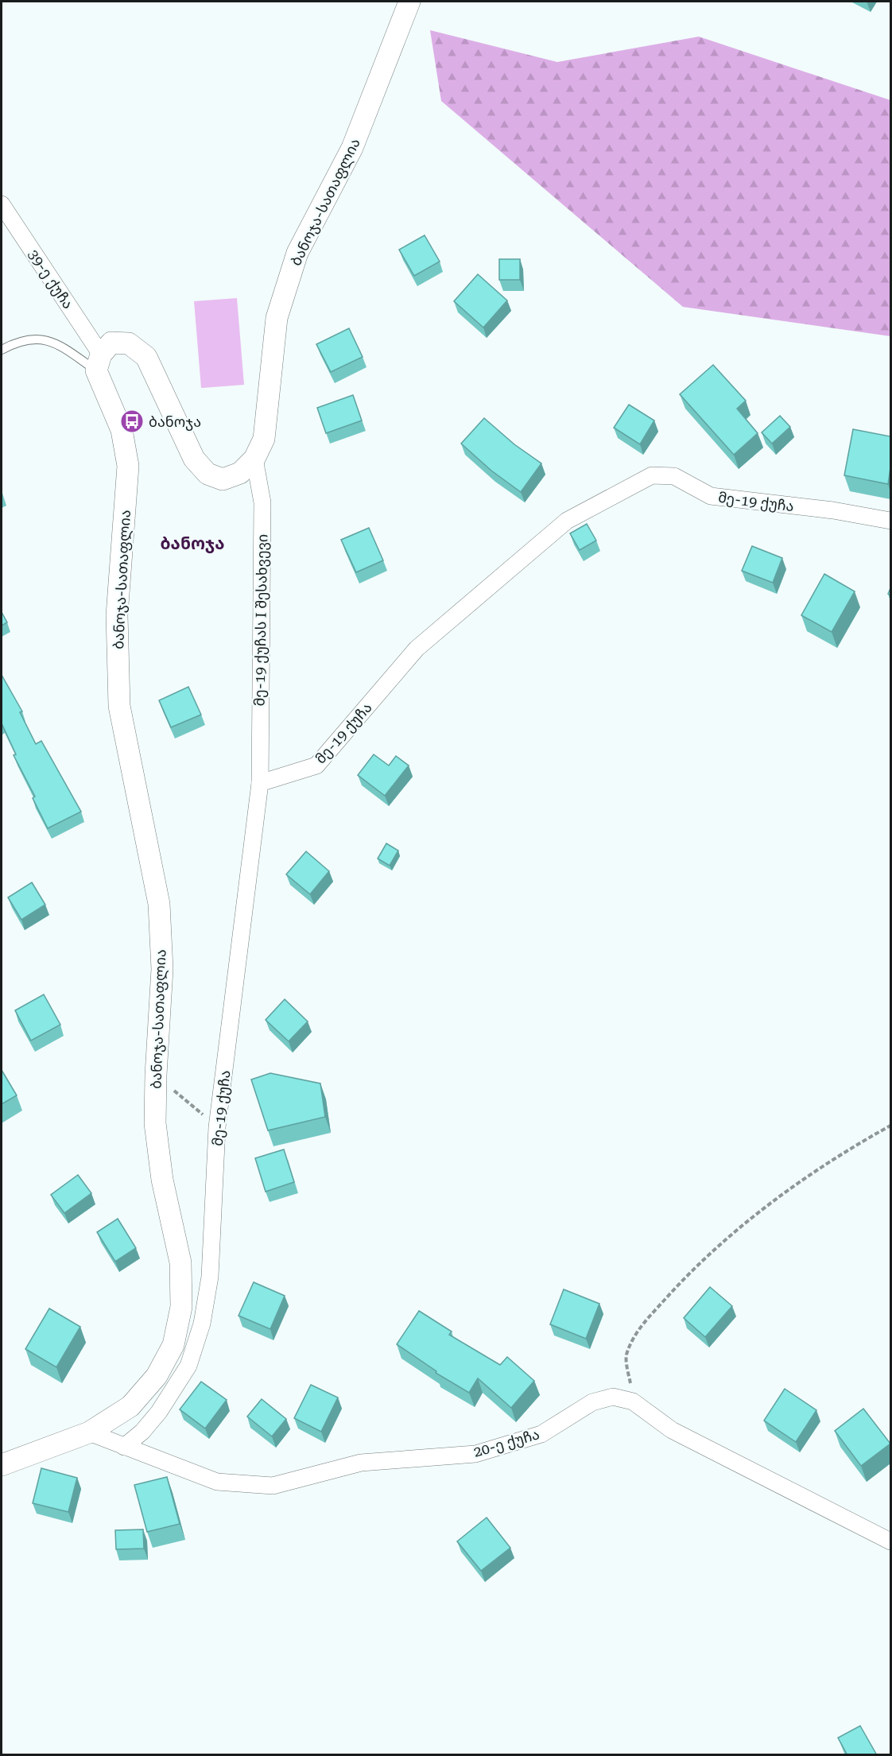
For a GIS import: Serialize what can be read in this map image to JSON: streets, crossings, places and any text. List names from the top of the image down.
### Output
{
  "streets": {
    "street": [
      "ბანოჯა-სათაფლია",
      "39-ე ქუჩა",
      "მე-19 ქუჩა",
      "მე-19 ქუჩას I შესახვევი",
      "20-ე ქუჩა"
    ]
  },
  "crossings": [
    ["ბანოჯა-სათაფლია", "39-ე ქუჩა"],
    ["ბანოჯა-სათაფლია", "მე-19 ქუჩას I შესახვევი"],
    ["ბანოჯა-სათაფლია", "20-ე ქუჩა"],
    ["მე-19 ქუჩა", "მე-19 ქუჩას I შესახვევი"],
    ["მე-19 ქუჩა", "20-ე ქუჩა"]
  ],
  "districts": ["ბანოჯა"],
  "places": {
    "bus stop": ["ბანოჯა"]
  }
}
